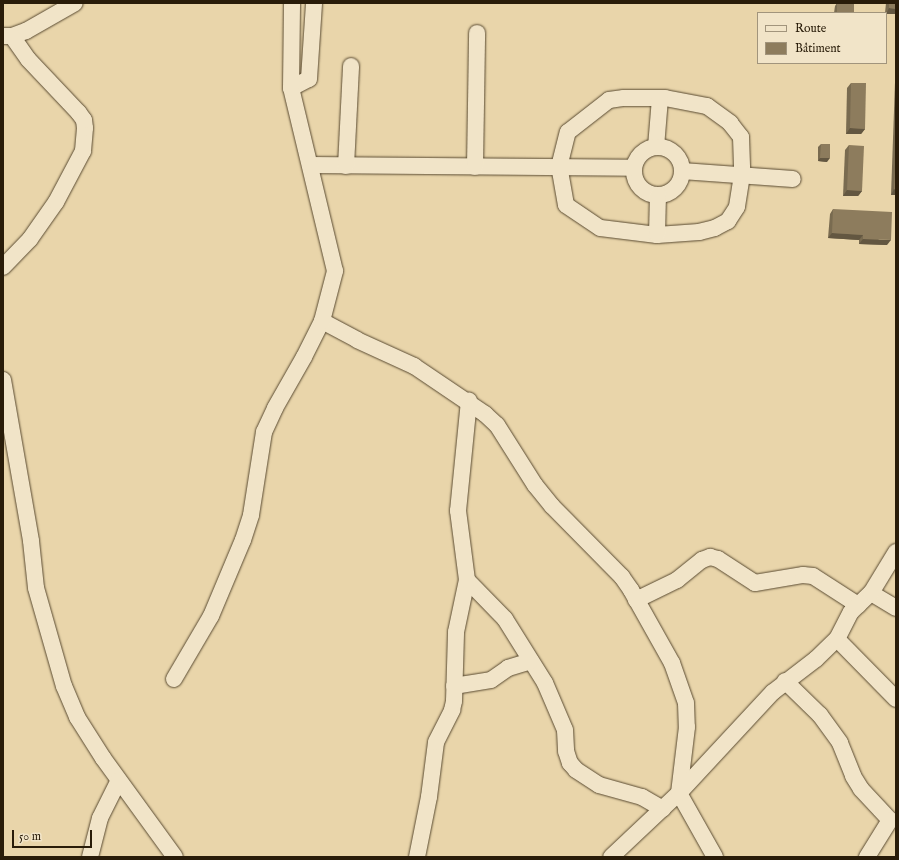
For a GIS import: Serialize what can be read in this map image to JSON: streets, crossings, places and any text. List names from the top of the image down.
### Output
{
  "legend": ["Route", "Bâtiment"],
  "scale_bar": "50 m"
}
